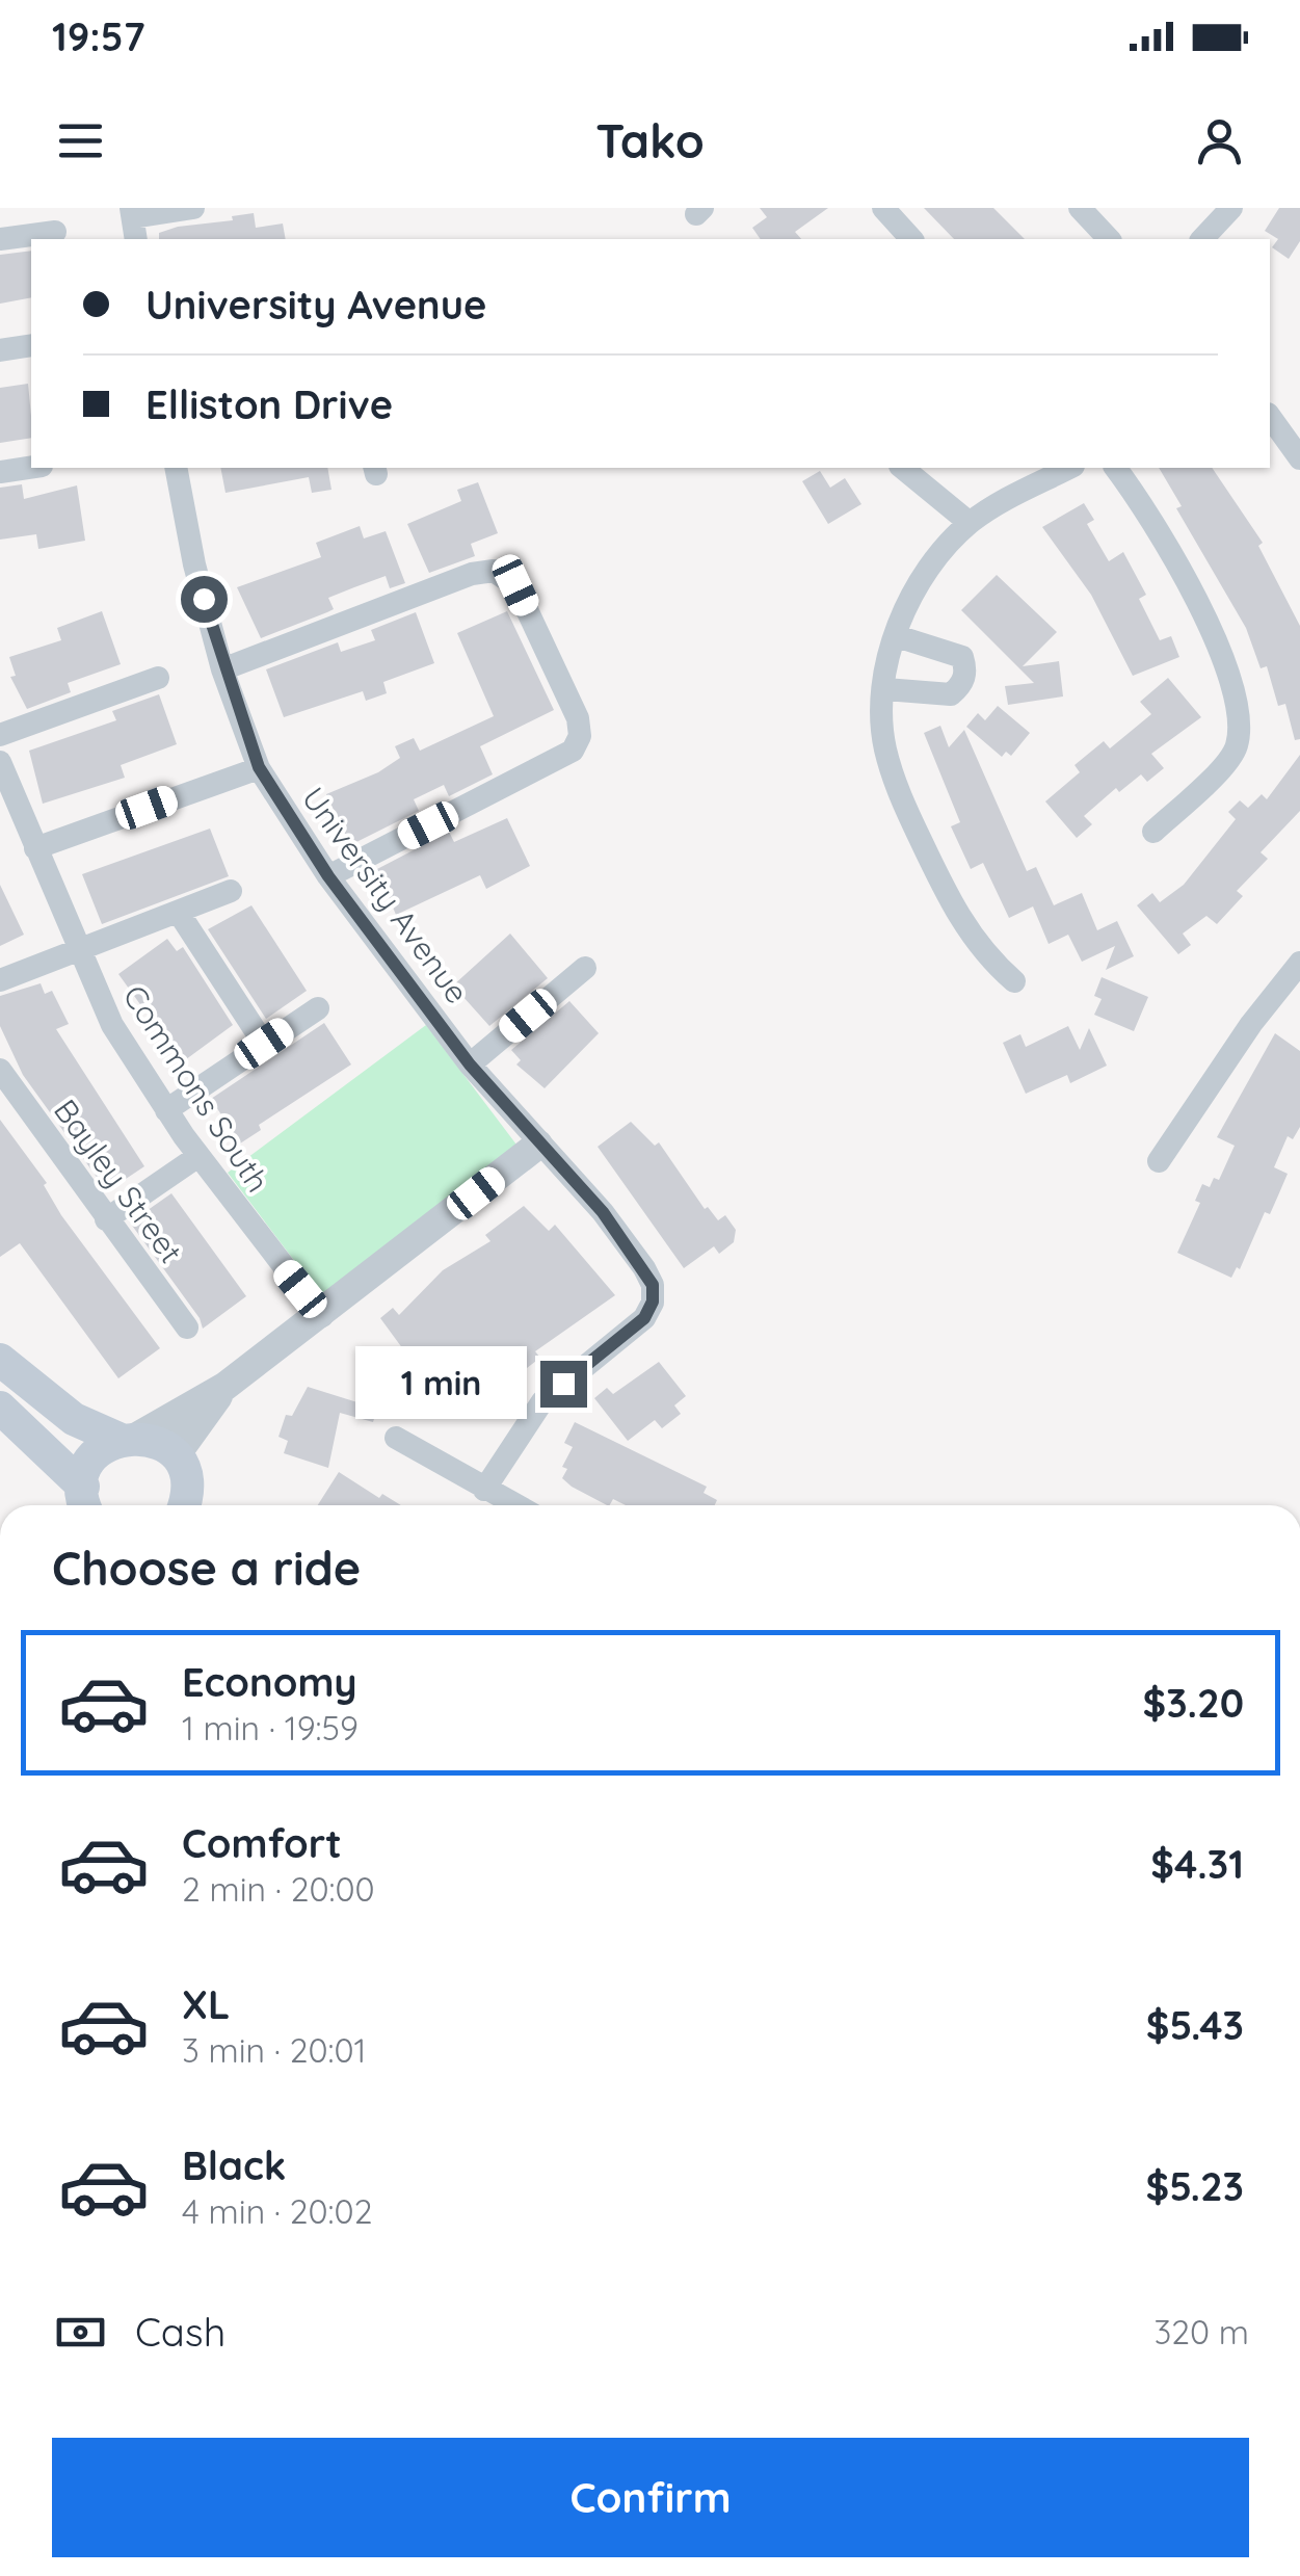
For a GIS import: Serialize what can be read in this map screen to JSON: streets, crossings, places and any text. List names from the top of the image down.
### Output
{
  "streets": {
    "street": ["University Avenue", "Commons South", "Bayley Street"]
  },
  "page": {
    "status": "19:57",
    "header": "Tako",
    "banner": ["University Avenue", "Elliston Drive"],
    "bubble": "1 min",
    "heading": "Choose a ride",
    "list": [
      {
        "name": "Economy",
        "note": "1 min · 19:59",
        "value": "$3.20"
      },
      {
        "name": "Comfort",
        "note": "2 min · 20:00",
        "value": "$4.31"
      },
      {
        "name": "XL",
        "note": "3 min · 20:01",
        "value": "$5.43"
      },
      {
        "name": "Black",
        "note": "4 min · 20:02",
        "value": "$5.23"
      }
    ],
    "pay": ["Cash", "320 m"],
    "buttons": "Confirm"
  }
}
